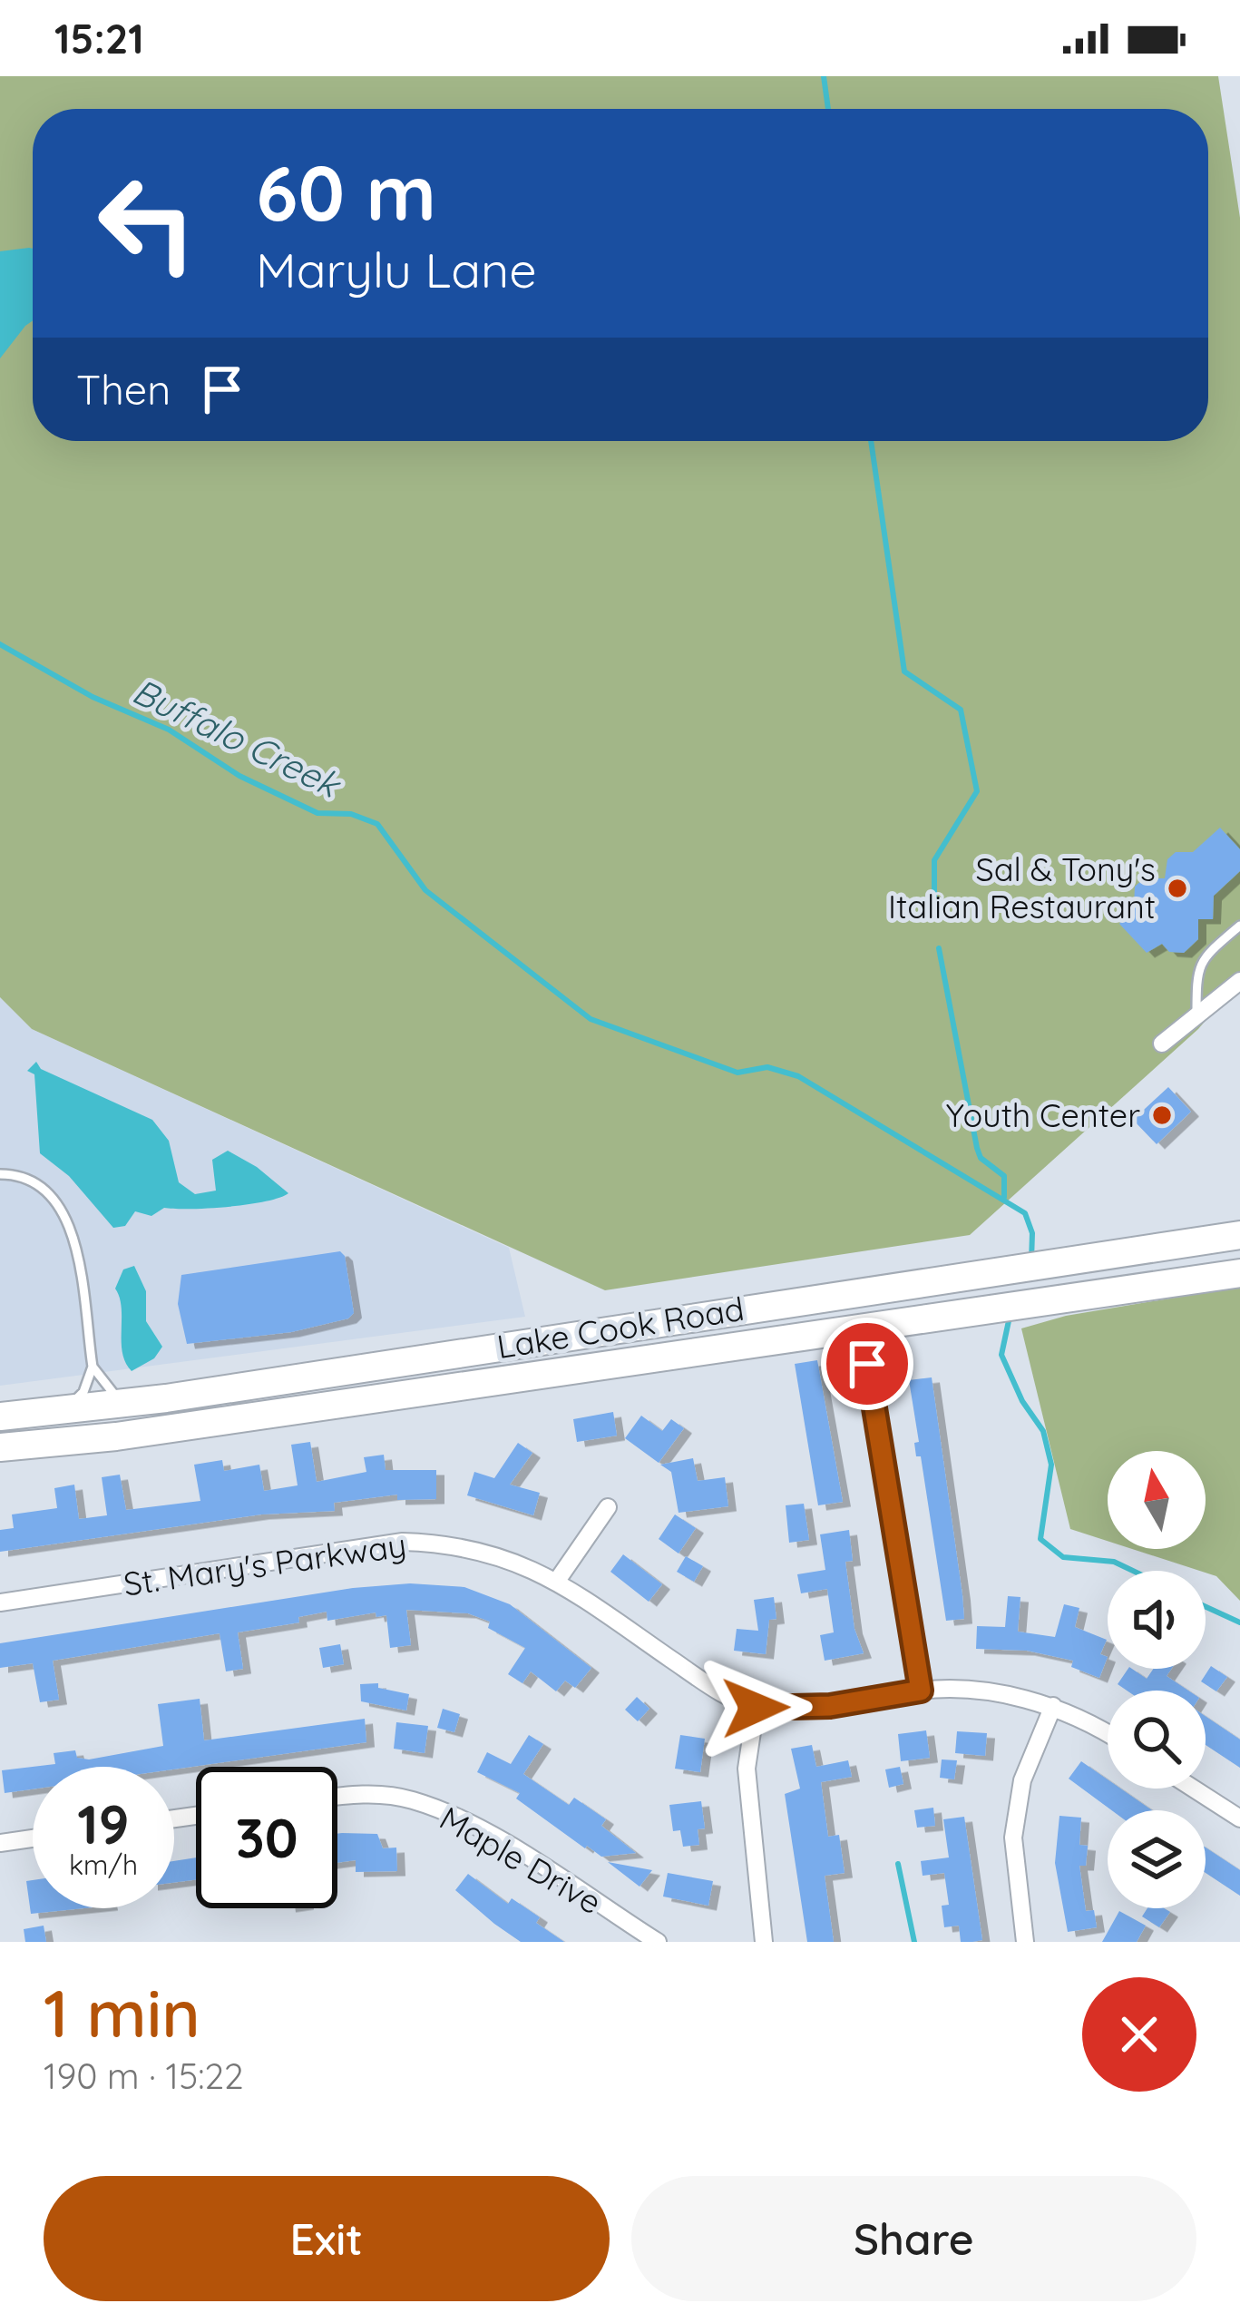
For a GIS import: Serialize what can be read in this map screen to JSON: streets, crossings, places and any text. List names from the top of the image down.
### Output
{
  "streets": {
    "main road": ["Lake Cook Road"],
    "street": ["St. Mary's Parkway", "Maple Drive"]
  },
  "water": ["Buffalo Creek"],
  "places": ["Sal & Tony's Italian Restaurant", "Youth Center"],
  "north": "top",
  "page": {
    "status": "15:21",
    "turn": ["60 m", "Marylu Lane"],
    "then": "Then",
    "speed": "19 km/h",
    "limit": "30",
    "heading": ["1 min", "190 m · 15:22"],
    "buttons": ["Exit", "Share"]
  }
}
